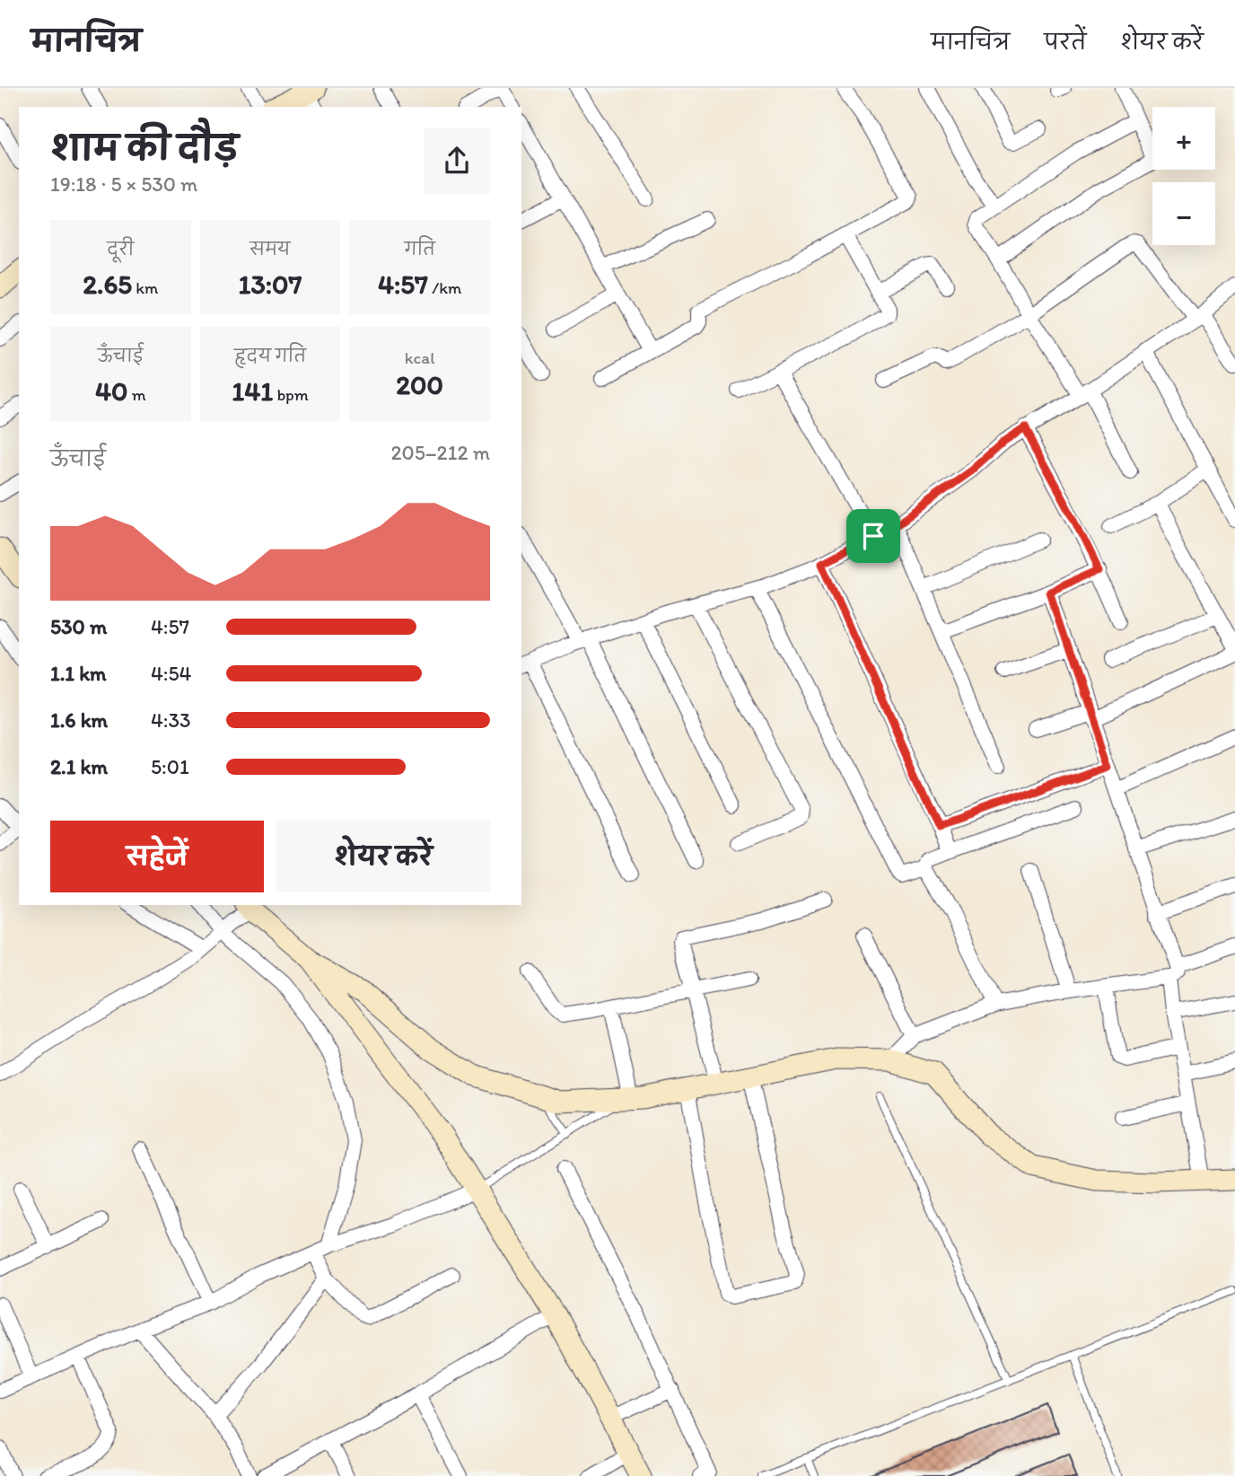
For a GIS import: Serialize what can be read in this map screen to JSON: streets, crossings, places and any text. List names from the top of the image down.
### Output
{
  "page": {
    "header": "मानचित्र",
    "nav": ["मानचित्र", "परतें", "शेयर करें"],
    "map_buttons": ["+", "−"],
    "heading": ["शाम की दौड़", "19:18 · 5 × 530 m"],
    "stats": [
      ["दूरी", "2.65 km"],
      ["समय", "13:07"],
      ["गति", "4:57 /km"],
      ["ऊँचाई", "40 m"],
      ["हृदय गति", "141 bpm"],
      ["kcal", "200"]
    ],
    "chart": ["ऊँचाई", "205–212 m"],
    "list": [
      {
        "name": "530 m",
        "note": "4:57"
      },
      {
        "name": "1.1 km",
        "note": "4:54"
      },
      {
        "name": "1.6 km",
        "note": "4:33"
      },
      {
        "name": "2.1 km",
        "note": "5:01"
      }
    ],
    "buttons": ["सहेजें", "शेयर करें"]
  }
}
